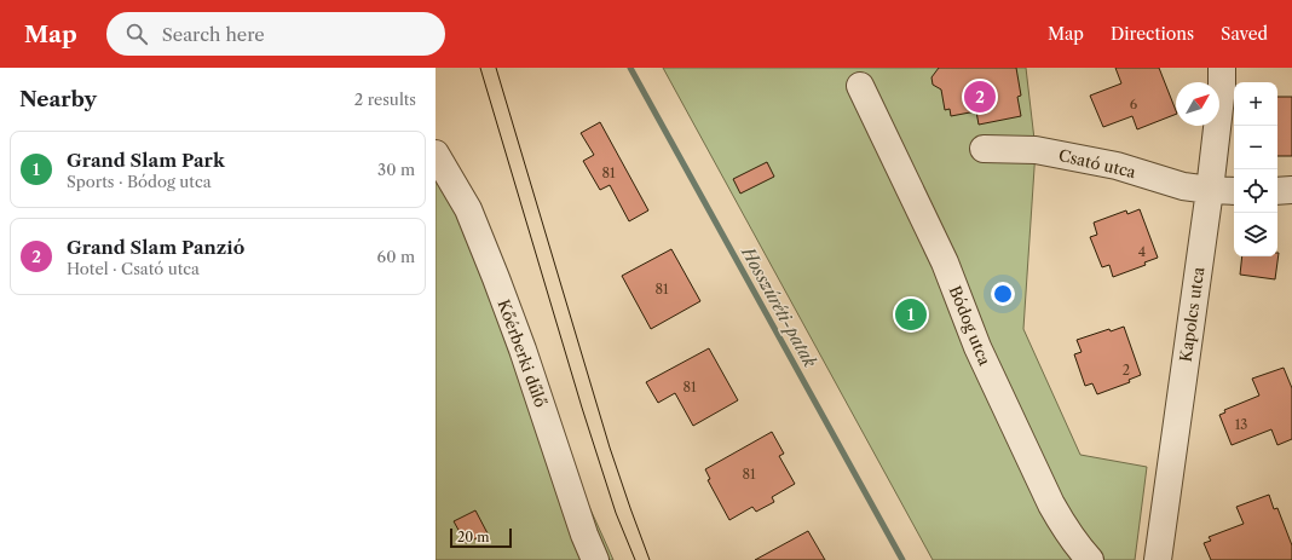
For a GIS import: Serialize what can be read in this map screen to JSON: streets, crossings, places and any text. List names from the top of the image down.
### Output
{
  "streets": {
    "street": [
      "Csató utca",
      "Kapolcs utca",
      "Bódog utca",
      "Kőérberki dűlő"
    ]
  },
  "crossings": [
    ["Csató utca", "Kapolcs utca"]
  ],
  "water": ["Hosszúréti-patak"],
  "house_numbers": [
    "6",
    "81",
    "4",
    "81",
    "2",
    "81",
    "13",
    "81"
  ],
  "scale_bar": "20 m",
  "north": "top right",
  "page": {
    "header": "Map",
    "search": "Search here",
    "nav": ["Map", "Directions", "Saved"],
    "heading": ["Nearby", "2 results"],
    "pins": ["2", "1"],
    "map_buttons": ["+", "−"],
    "list": [
      {
        "mark": "1",
        "name": "Grand Slam Park",
        "note": "Sports · Bódog utca",
        "value": "30 m"
      },
      {
        "mark": "2",
        "name": "Grand Slam Panzió",
        "note": "Hotel · Csató utca",
        "value": "60 m"
      }
    ],
    "scale": "20 m"
  }
}
